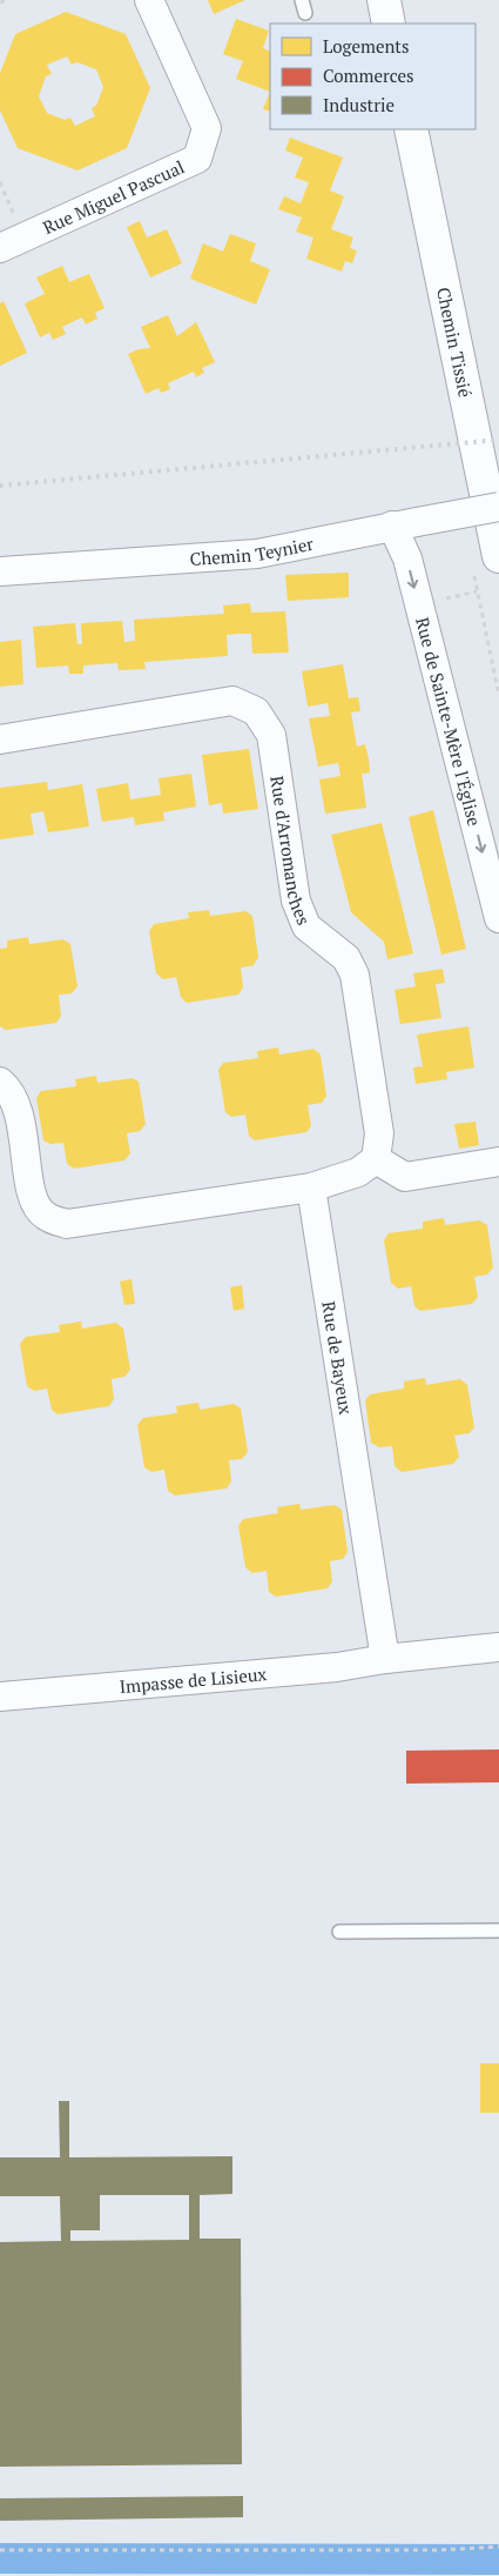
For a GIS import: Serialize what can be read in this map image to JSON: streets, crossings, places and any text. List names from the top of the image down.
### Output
{
  "streets": {
    "street": [
      "Rue Miguel Pascual",
      "Chemin Tissié",
      "Chemin Teynier",
      "Rue de Sainte-Mère l'Église",
      "Rue d'Arromanches",
      "Rue de Bayeux",
      "Impasse de Lisieux"
    ]
  },
  "crossings": [
    ["Chemin Teynier", "Rue de Sainte-Mère l'Église"],
    ["Rue de Bayeux", "Impasse de Lisieux"]
  ],
  "one_way": ["Rue de Sainte-Mère l'Église"],
  "legend": ["Logements", "Commerces", "Industrie"]
}
